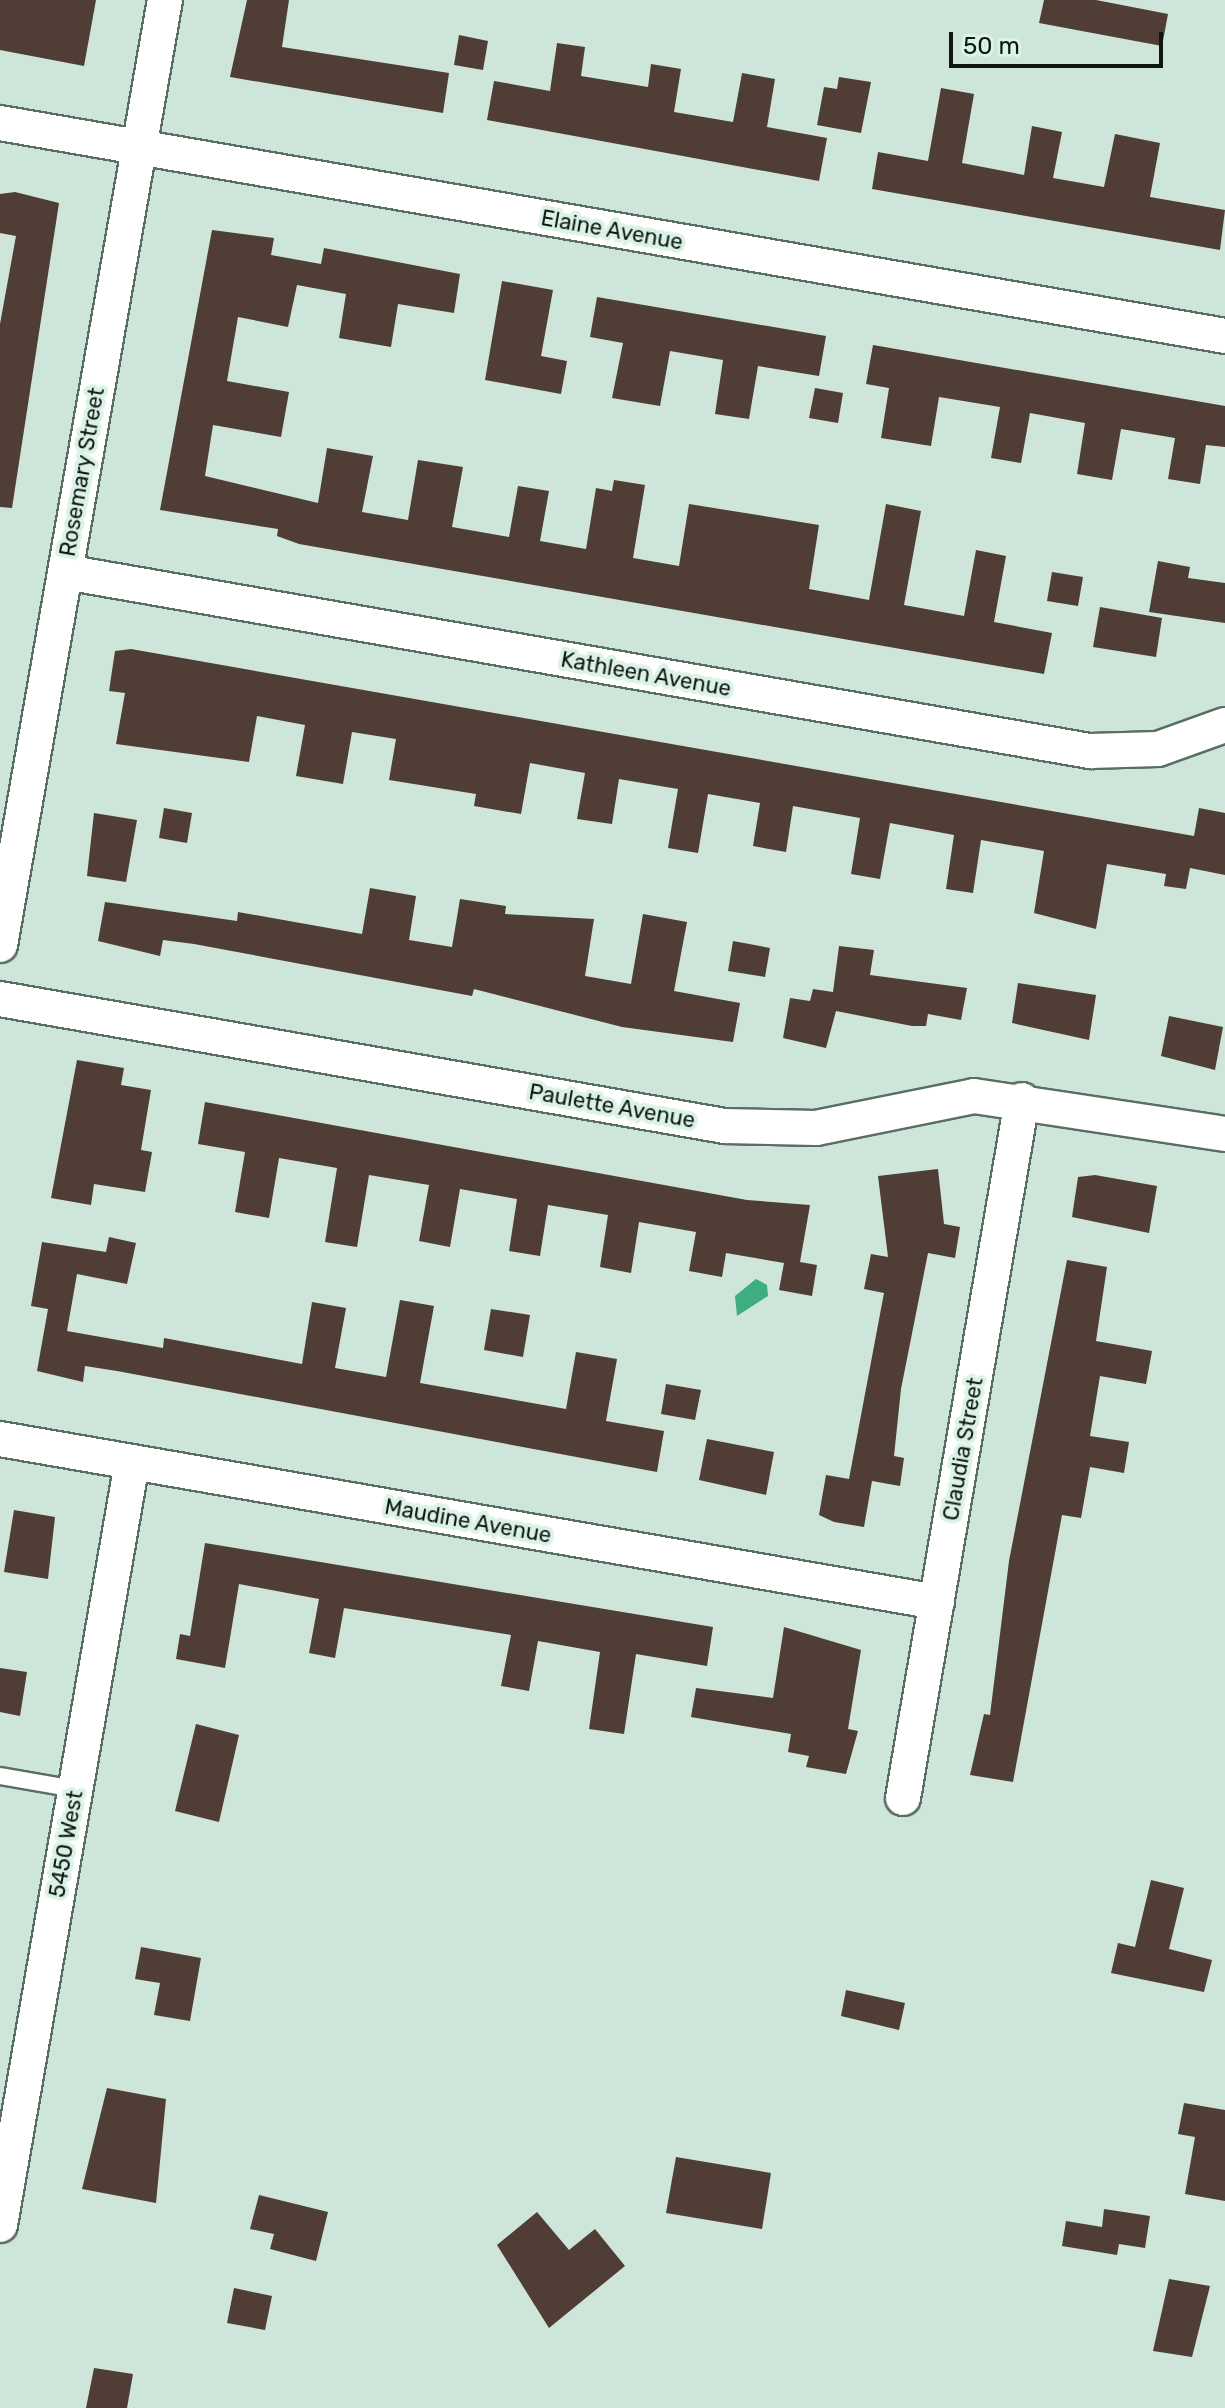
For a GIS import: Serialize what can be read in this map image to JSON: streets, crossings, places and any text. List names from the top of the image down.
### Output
{
  "streets": {
    "street": [
      "Elaine Avenue",
      "Rosemary Street",
      "Kathleen Avenue",
      "Paulette Avenue",
      "Claudia Street",
      "Maudine Avenue",
      "5450 West"
    ]
  },
  "crossings": [
    ["Elaine Avenue", "Rosemary Street"],
    ["Rosemary Street", "Kathleen Avenue"],
    ["Paulette Avenue", "Claudia Street"],
    ["Claudia Street", "Maudine Avenue"],
    ["Maudine Avenue", "5450 West"]
  ],
  "scale_bar": "50 m"
}
